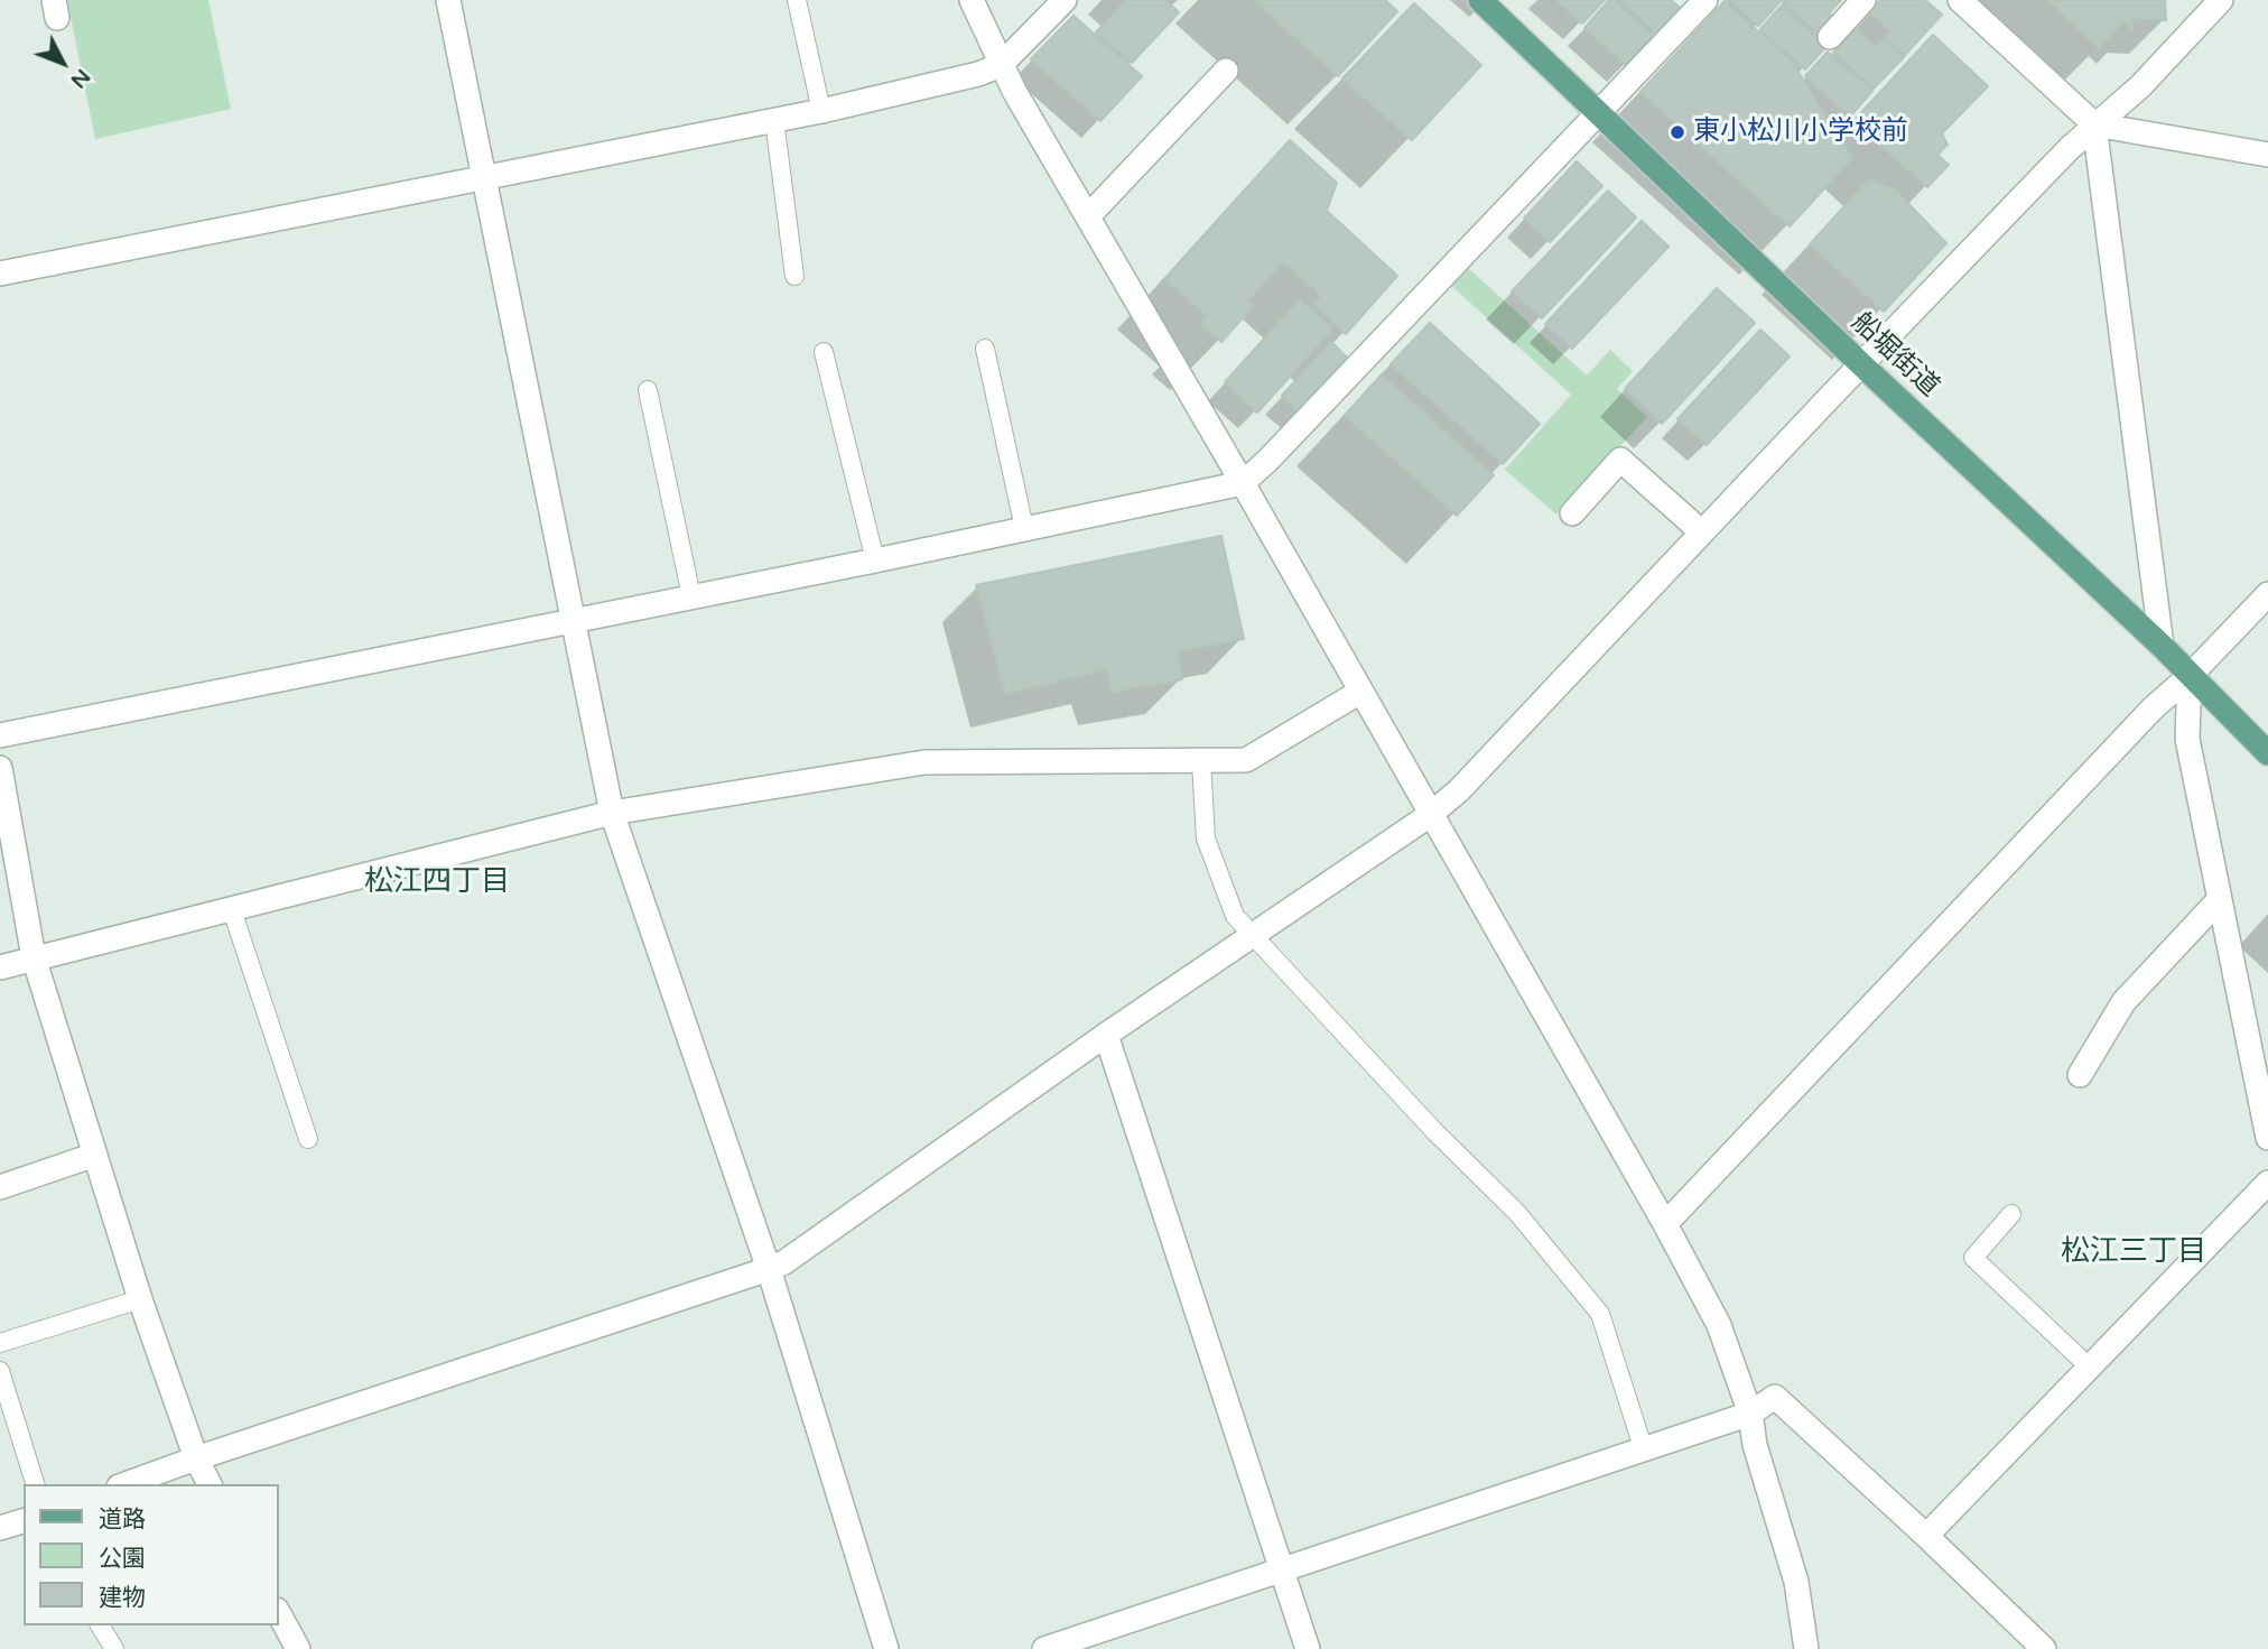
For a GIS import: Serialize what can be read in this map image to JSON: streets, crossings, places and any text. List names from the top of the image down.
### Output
{
  "streets": {
    "main road": ["船堀街道"]
  },
  "districts": ["松江四丁目", "松江三丁目"],
  "places": ["東小松川小学校前"],
  "legend": ["道路", "公園", "建物"],
  "north": "bottom right"
}
